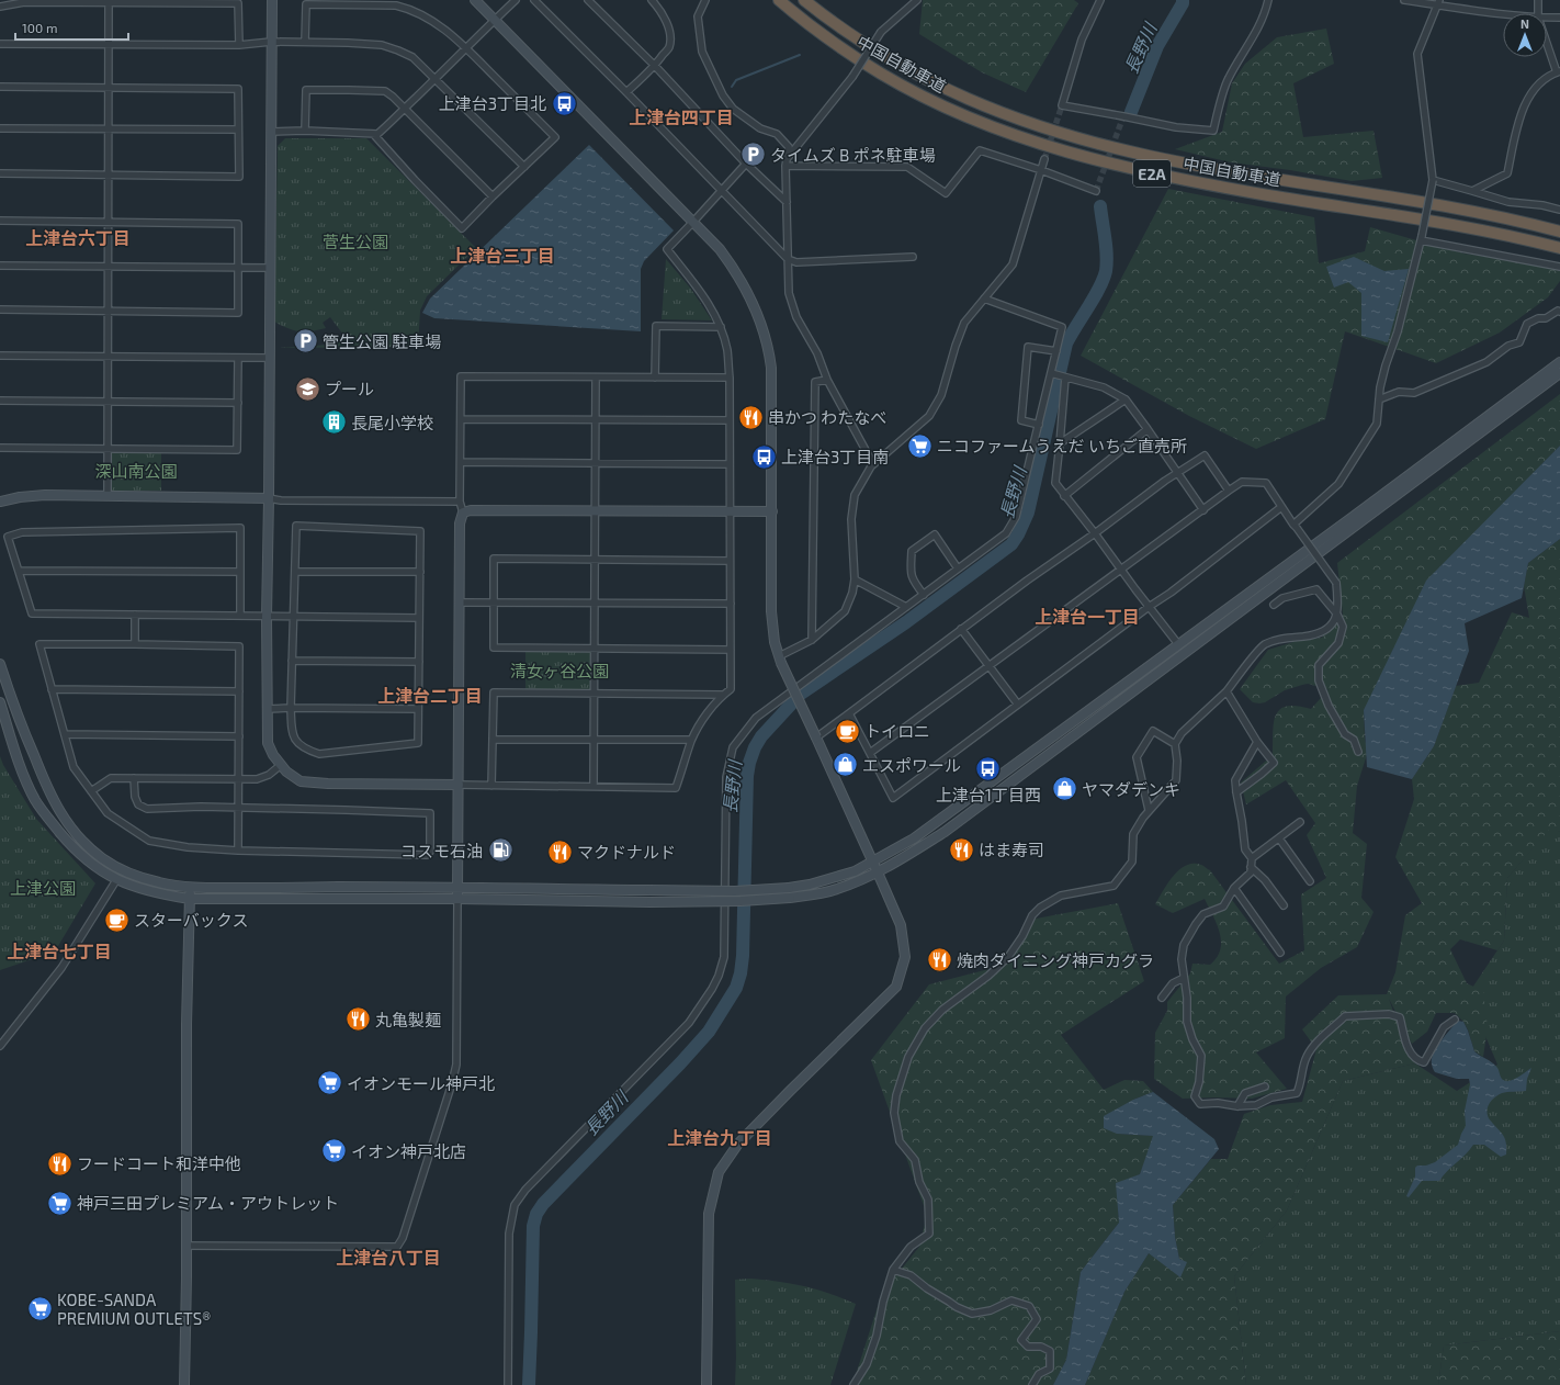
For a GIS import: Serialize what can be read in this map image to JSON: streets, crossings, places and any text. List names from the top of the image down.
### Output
{
  "streets": {
    "highway": ["中国自動車道", "E2A"]
  },
  "districts": [
    "上津台四丁目",
    "上津台六丁目",
    "上津台三丁目",
    "上津台一丁目",
    "上津台二丁目",
    "上津台七丁目",
    "上津台九丁目",
    "上津台八丁目"
  ],
  "water": ["長野川"],
  "parks": [
    "菅生公園",
    "深山南公園",
    "清女ヶ谷公園",
    "上津公園"
  ],
  "places": {
    "bus stop": ["上津台3丁目北", "上津台3丁目南", "上津台1丁目西"],
    "parking": ["タイムズ B ポネ駐車場", "管生公園 駐車場"],
    "school or university": ["プール"],
    "restaurant": [
      "串かつ わたなべ",
      "はま寿司",
      "マクドナルド",
      "焼肉ダイニング神戸カグラ",
      "丸亀製麺",
      "フードコート和洋中他"
    ],
    "building": ["長尾小学校"],
    "supermarket": [
      "ニコファームうえだ いちご直売所",
      "イオンモール神戸北",
      "イオン神戸北店",
      "神戸三田プレミアム・アウトレット",
      "KOBE-SANDA PREMIUM OUTLETS®"
    ],
    "cafe": ["トイロニ", "スターバックス"],
    "shop": ["エスポワール", "ヤマダデンキ"],
    "fuel station": ["コスモ石油"]
  },
  "scale_bar": "100 m",
  "north": "top"
}
